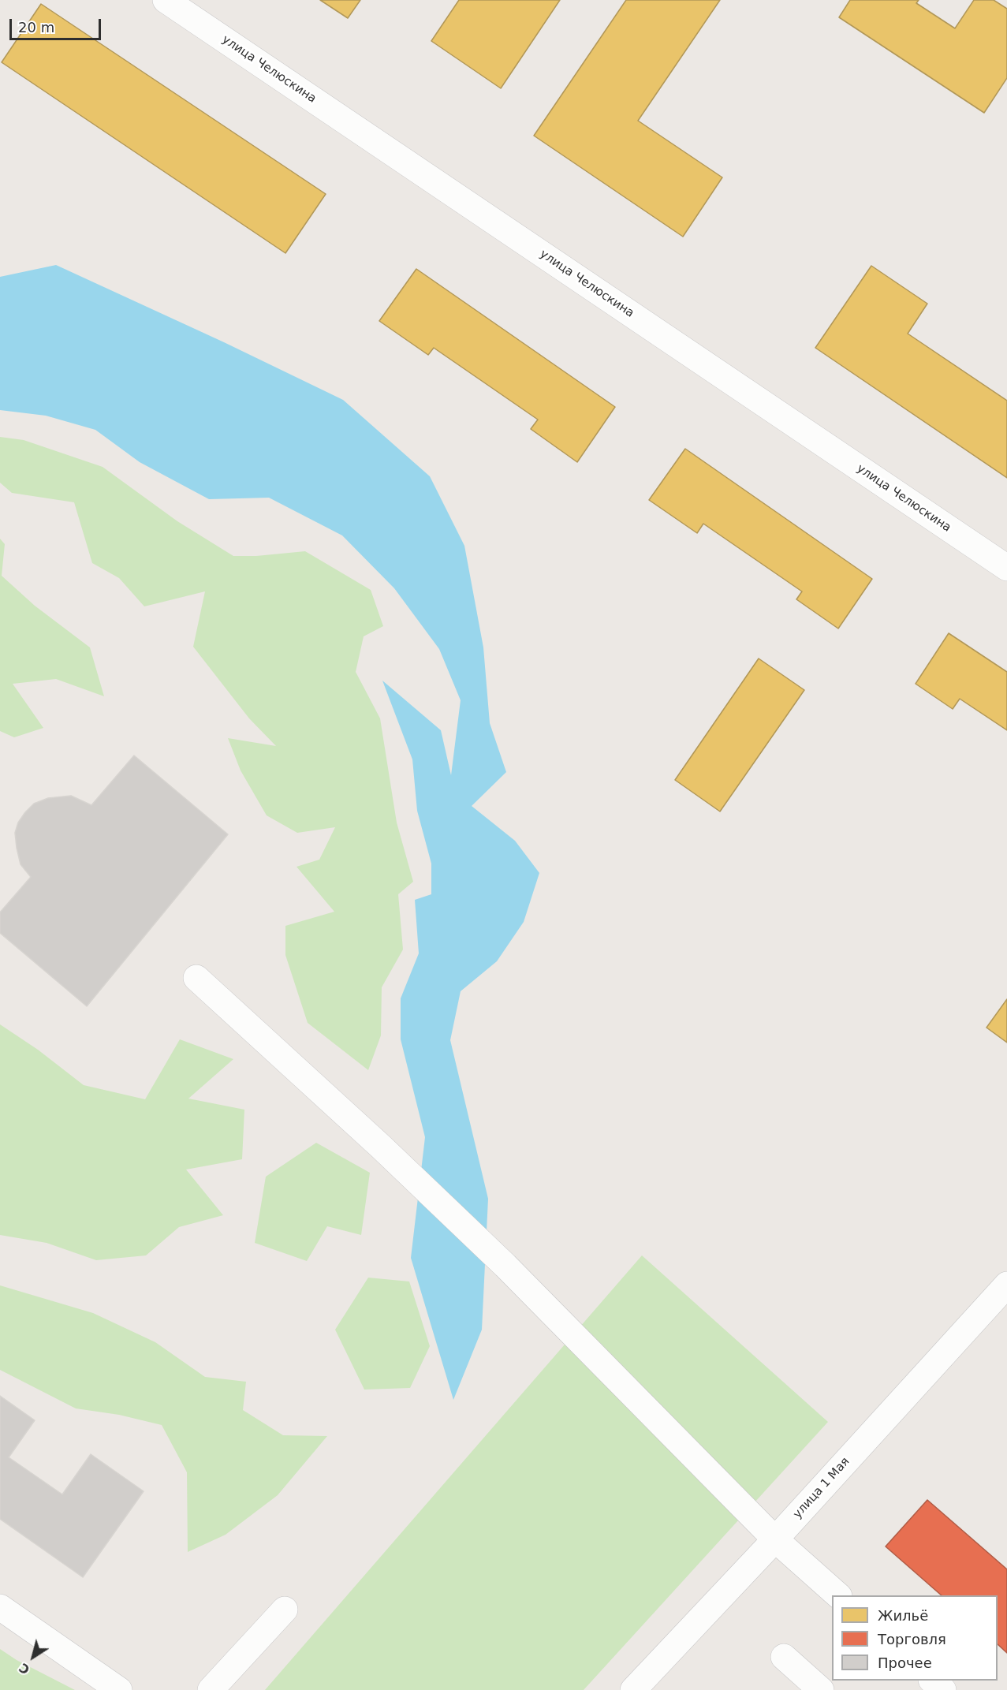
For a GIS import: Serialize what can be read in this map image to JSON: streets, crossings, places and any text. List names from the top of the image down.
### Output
{
  "streets": {
    "street": ["улица Челюскина", "улица 1 Мая"]
  },
  "legend": ["Жильё", "Торговля", "Прочее"],
  "scale_bar": "20 m",
  "north": "bottom left"
}
